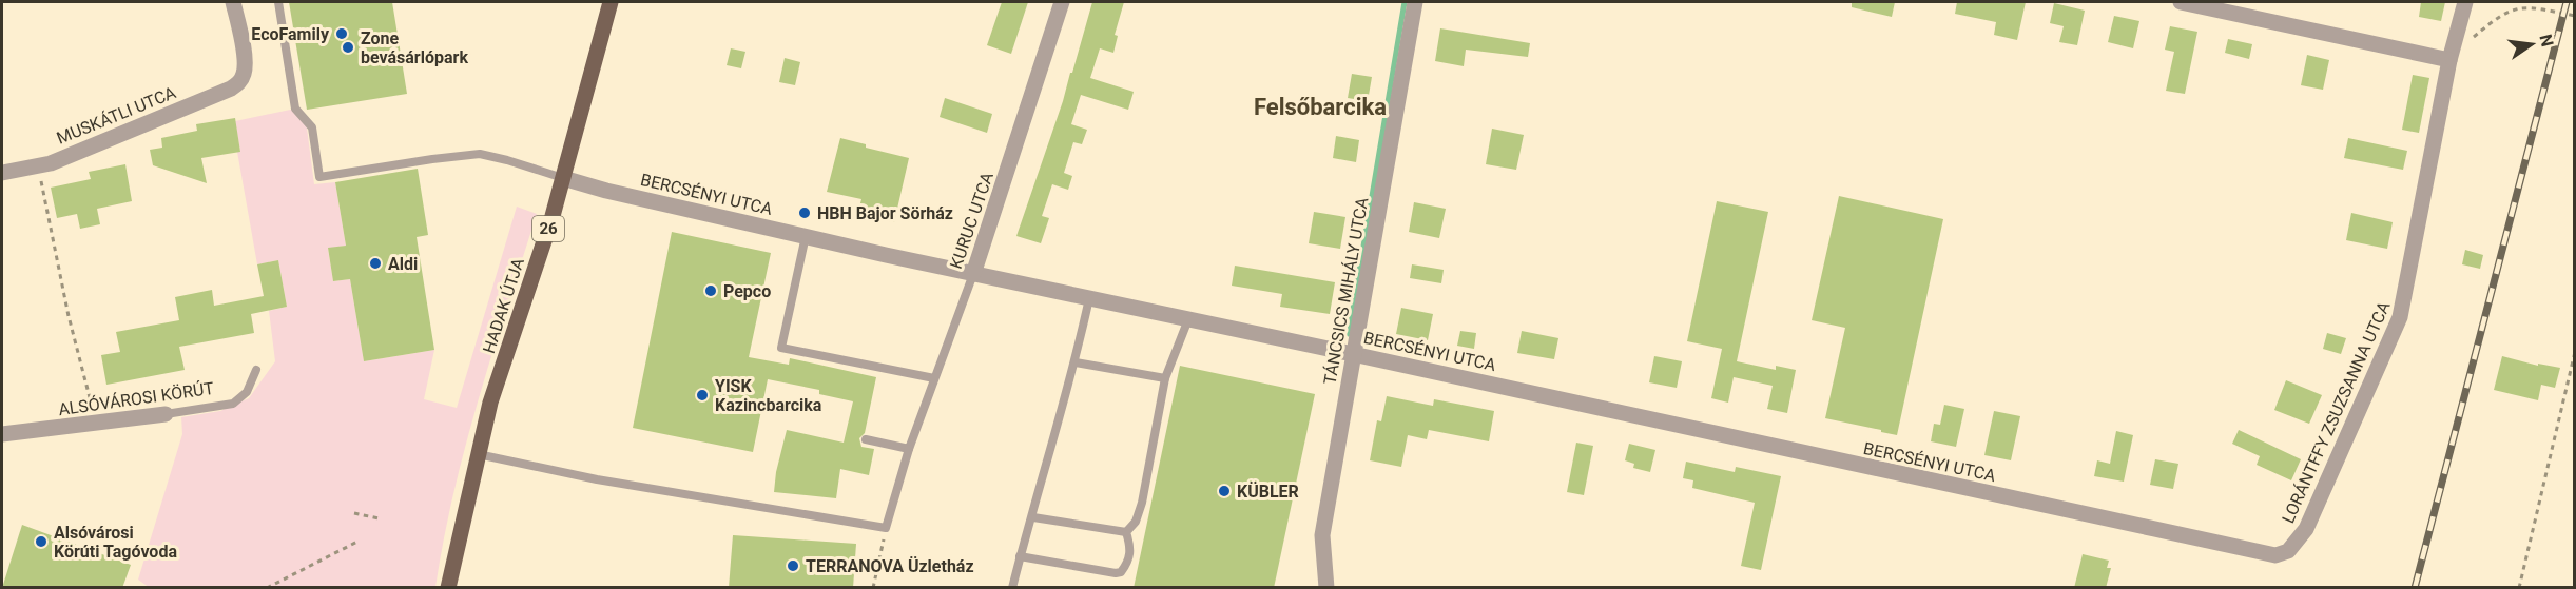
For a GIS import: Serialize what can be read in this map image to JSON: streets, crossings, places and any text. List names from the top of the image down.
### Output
{
  "streets": {
    "main road": ["26", "HADAK ÚTJA"],
    "street": [
      "MUSKÁTLI UTCA",
      "BERCSÉNYI UTCA",
      "KURUC UTCA",
      "TÁNCSICS MIHÁLY UTCA",
      "ALSÓVÁROSI KÖRÚT",
      "LORÁNTFFY ZSUZSANNA UTCA"
    ]
  },
  "crossings": [
    ["BERCSÉNYI UTCA", "KURUC UTCA"],
    ["BERCSÉNYI UTCA", "TÁNCSICS MIHÁLY UTCA"],
    ["BERCSÉNYI UTCA", "HADAK ÚTJA"],
    ["BERCSÉNYI UTCA", "LORÁNTFFY ZSUZSANNA UTCA"]
  ],
  "districts": ["Felsőbarcika"],
  "places": [
    "EcoFamily",
    "Zone bevásárlópark",
    "HBH Bajor Sörház",
    "Aldi",
    "Pepco",
    "YISK Kazincbarcika",
    "KÜBLER",
    "Alsóvárosi Körúti Tagóvoda",
    "TERRANOVA Üzletház"
  ],
  "north": "right"
}
